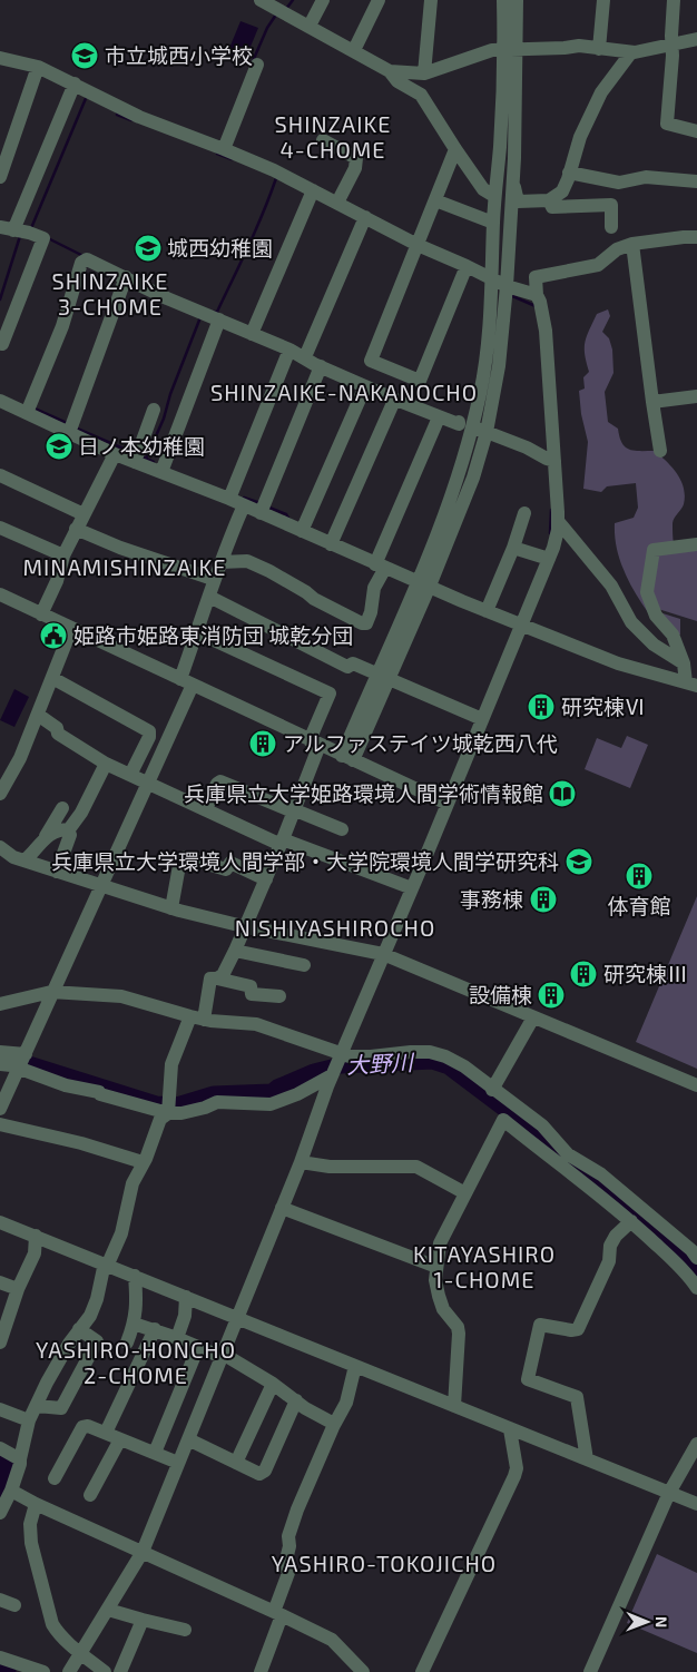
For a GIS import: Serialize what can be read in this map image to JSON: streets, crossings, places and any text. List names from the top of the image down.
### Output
{
  "districts": [
    "SHINZAIKE 4-CHOME",
    "SHINZAIKE 3-CHOME",
    "SHINZAIKE-NAKANOCHO",
    "MINAMISHINZAIKE",
    "NISHIYASHIROCHO",
    "KITAYASHIRO 1-CHOME",
    "YASHIRO-HONCHO 2-CHOME",
    "YASHIRO-TOKOJICHO"
  ],
  "water": ["大野川"],
  "places": {
    "school or university": [
      "市立城西小学校",
      "城西幼稚園",
      "日ノ本幼稚園",
      "兵庫県立大学環境人間学部・大学院環境人間学研究科"
    ],
    "public building": ["姫路市姫路東消防団 城乾分団"],
    "building": [
      "研究棟Ⅵ",
      "アルファステイツ城乾西八代",
      "体育館",
      "事務棟",
      "研究棟Ⅲ",
      "設備棟"
    ],
    "library": ["兵庫県立大学姫路環境人間学術情報館"]
  },
  "north": "right"
}
